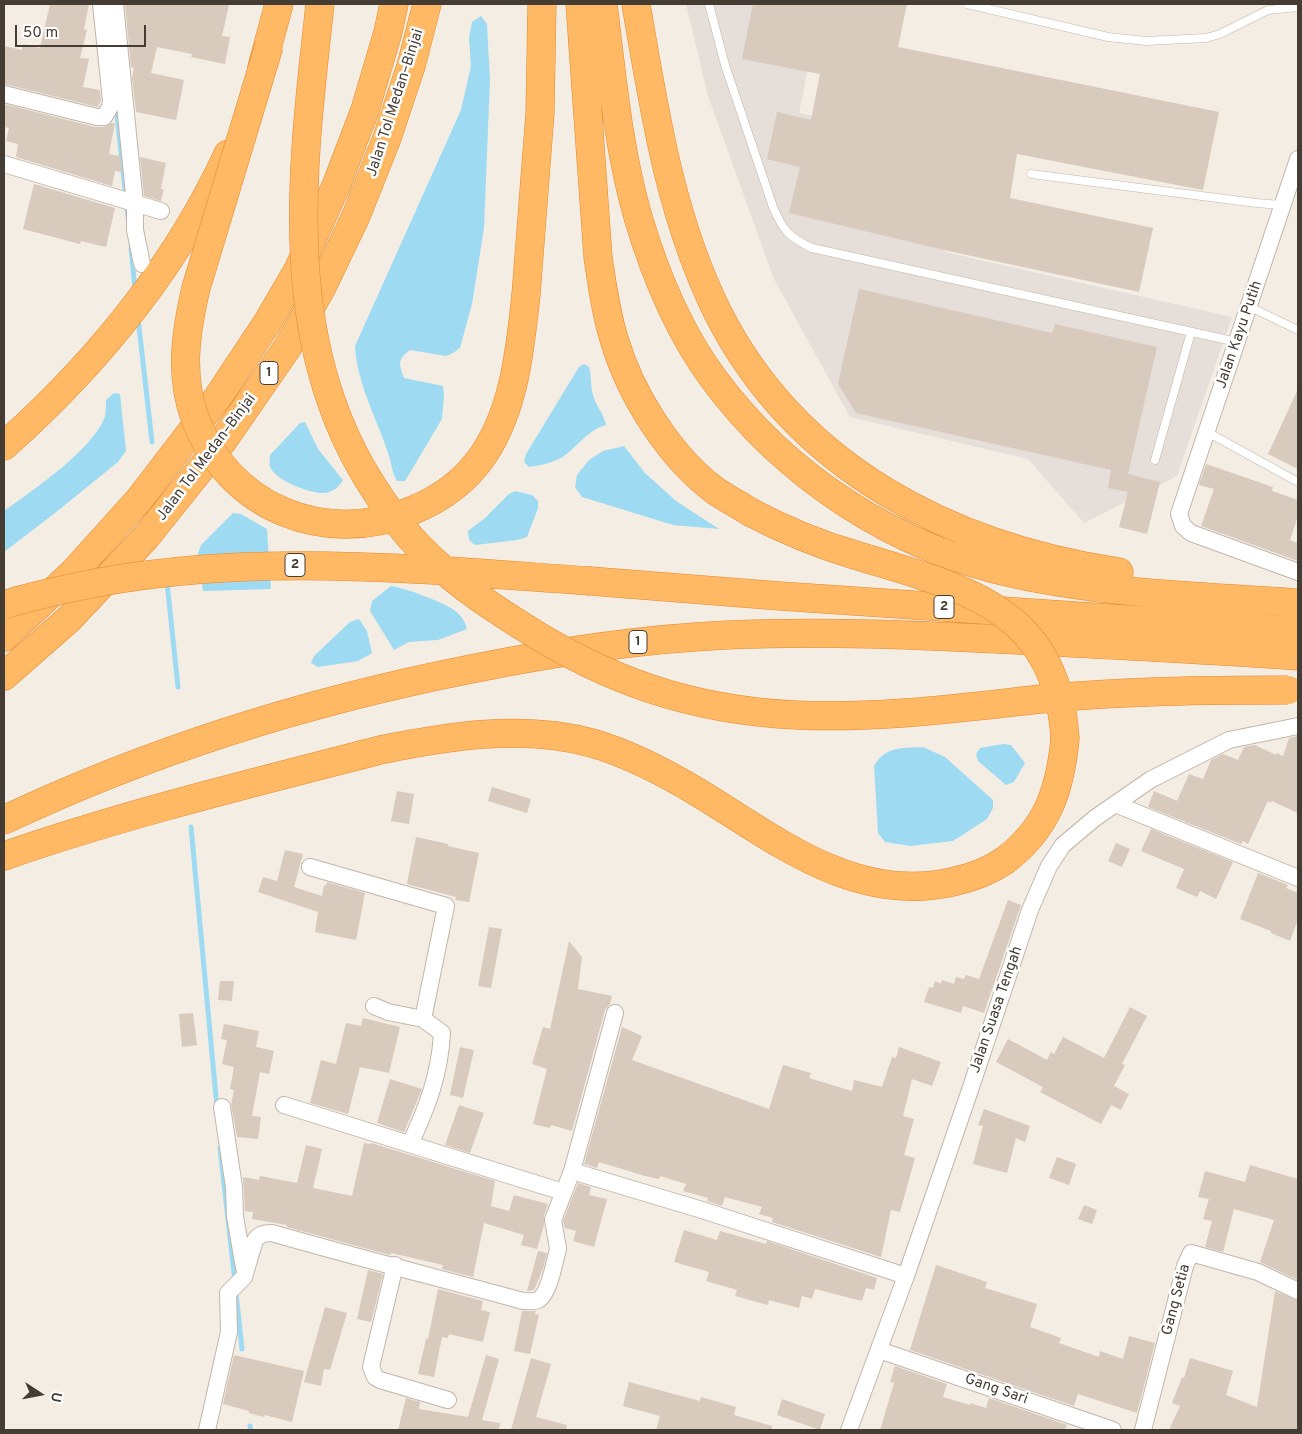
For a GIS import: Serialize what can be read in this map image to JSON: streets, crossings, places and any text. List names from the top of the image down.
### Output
{
  "streets": {
    "highway": ["Jalan Tol Medan–Binjai", "1", "2"],
    "street": [
      "Jalan Kayu Putih",
      "Jalan Suasa Tengah",
      "Gang Setia",
      "Gang Sari"
    ]
  },
  "crossings": [
    ["Jalan Suasa Tengah", "Gang Sari"]
  ],
  "scale_bar": "50 m",
  "north": "right"
}
